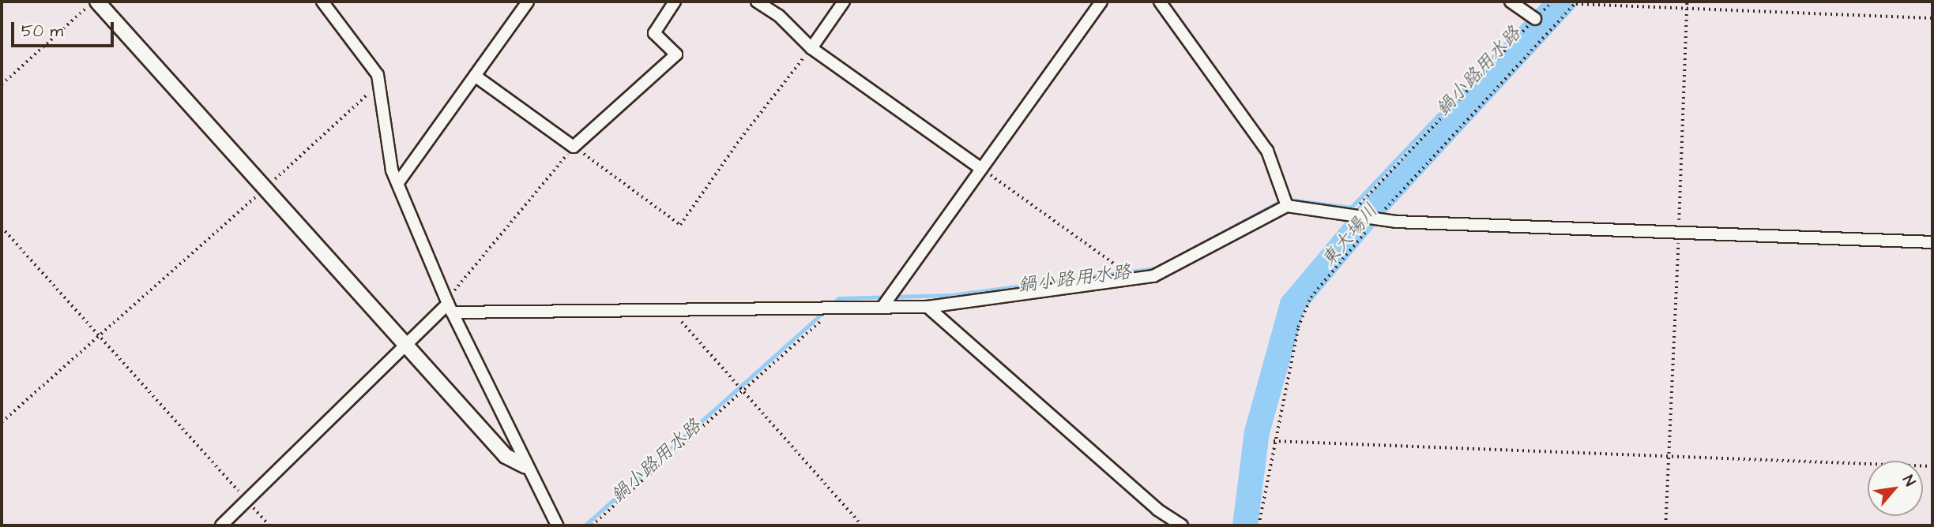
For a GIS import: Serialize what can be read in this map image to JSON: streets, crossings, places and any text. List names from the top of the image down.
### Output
{
  "water": ["鍋小路用水路", "東大場川"],
  "scale_bar": "50 m",
  "north": "top right"
}
